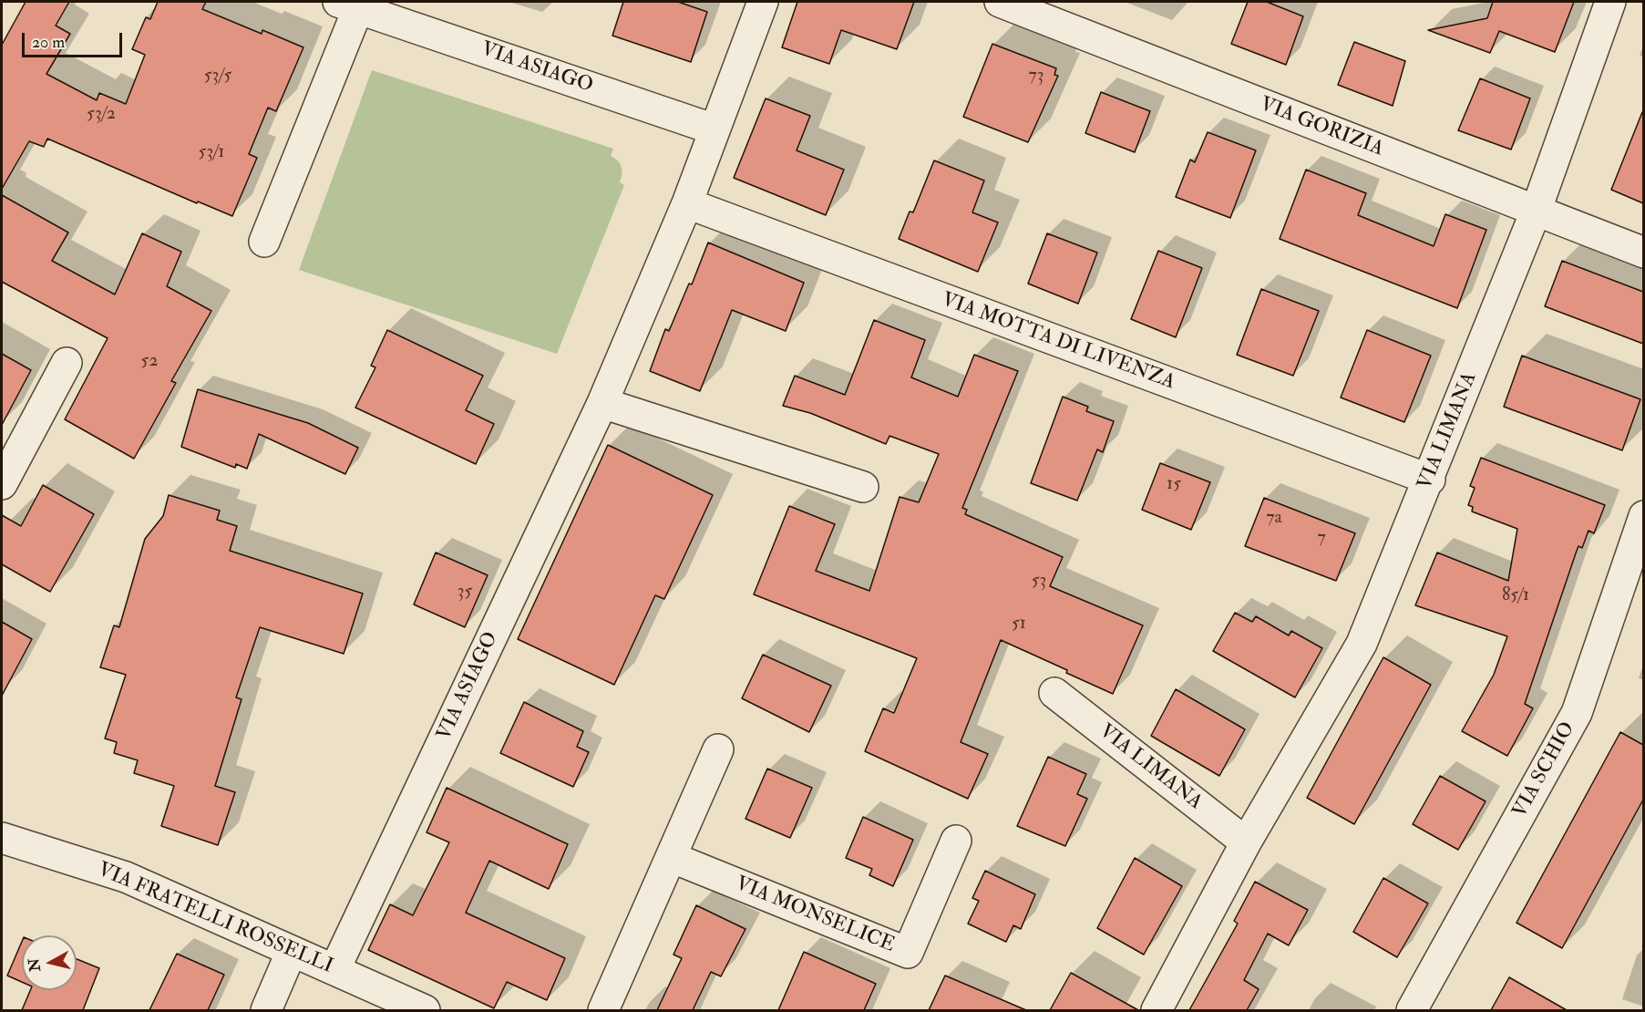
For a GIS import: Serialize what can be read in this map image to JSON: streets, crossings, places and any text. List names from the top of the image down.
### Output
{
  "streets": {
    "street": [
      "VIA ASIAGO",
      "VIA GORIZIA",
      "VIA MOTTA DI LIVENZA",
      "VIA LIMANA",
      "VIA SCHIO",
      "VIA MONSELICE",
      "VIA FRATELLI ROSSELLI"
    ]
  },
  "crossings": [
    ["VIA ASIAGO", "VIA MOTTA DI LIVENZA"],
    ["VIA ASIAGO", "VIA FRATELLI ROSSELLI"],
    ["VIA GORIZIA", "VIA LIMANA"],
    ["VIA MOTTA DI LIVENZA", "VIA LIMANA"]
  ],
  "house_numbers": [
    "53/5",
    "73",
    "53/2",
    "53/1",
    "52",
    "15",
    "7a",
    "7",
    "53",
    "35",
    "85/1",
    "51"
  ],
  "scale_bar": "20 m",
  "north": "left"
}
